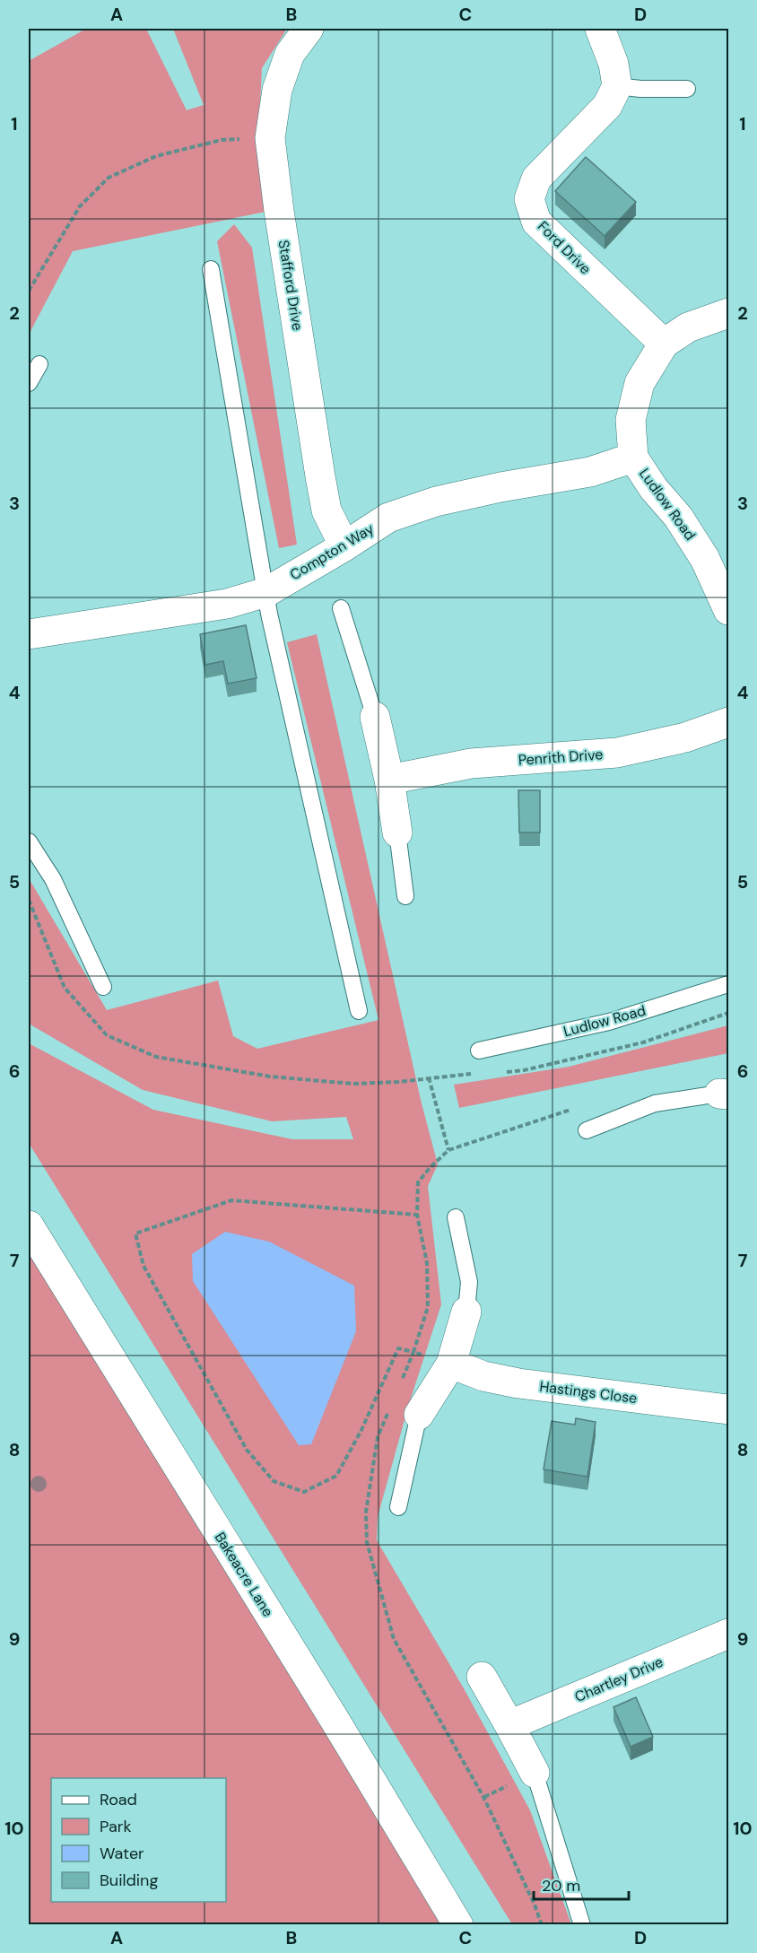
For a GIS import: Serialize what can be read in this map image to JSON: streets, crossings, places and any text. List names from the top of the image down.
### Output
{
  "streets": {
    "street": [
      "Ford Drive",
      "Stafford Drive",
      "Ludlow Road",
      "Compton Way",
      "Penrith Drive",
      "Hastings Close",
      "Bakeacre Lane",
      "Chartley Drive"
    ]
  },
  "crossings": [
    ["Ford Drive", "Ludlow Road"],
    ["Stafford Drive", "Compton Way"],
    ["Ludlow Road", "Compton Way"]
  ],
  "legend": [
    "Road",
    "Park",
    "Water",
    "Building"
  ],
  "scale_bar": "20 m",
  "grid": {
    "columns": [
      "A",
      "B",
      "C",
      "D"
    ],
    "rows": [
      "1",
      "2",
      "3",
      "4",
      "5",
      "6",
      "7",
      "8",
      "9",
      "10"
    ]
  }
}
